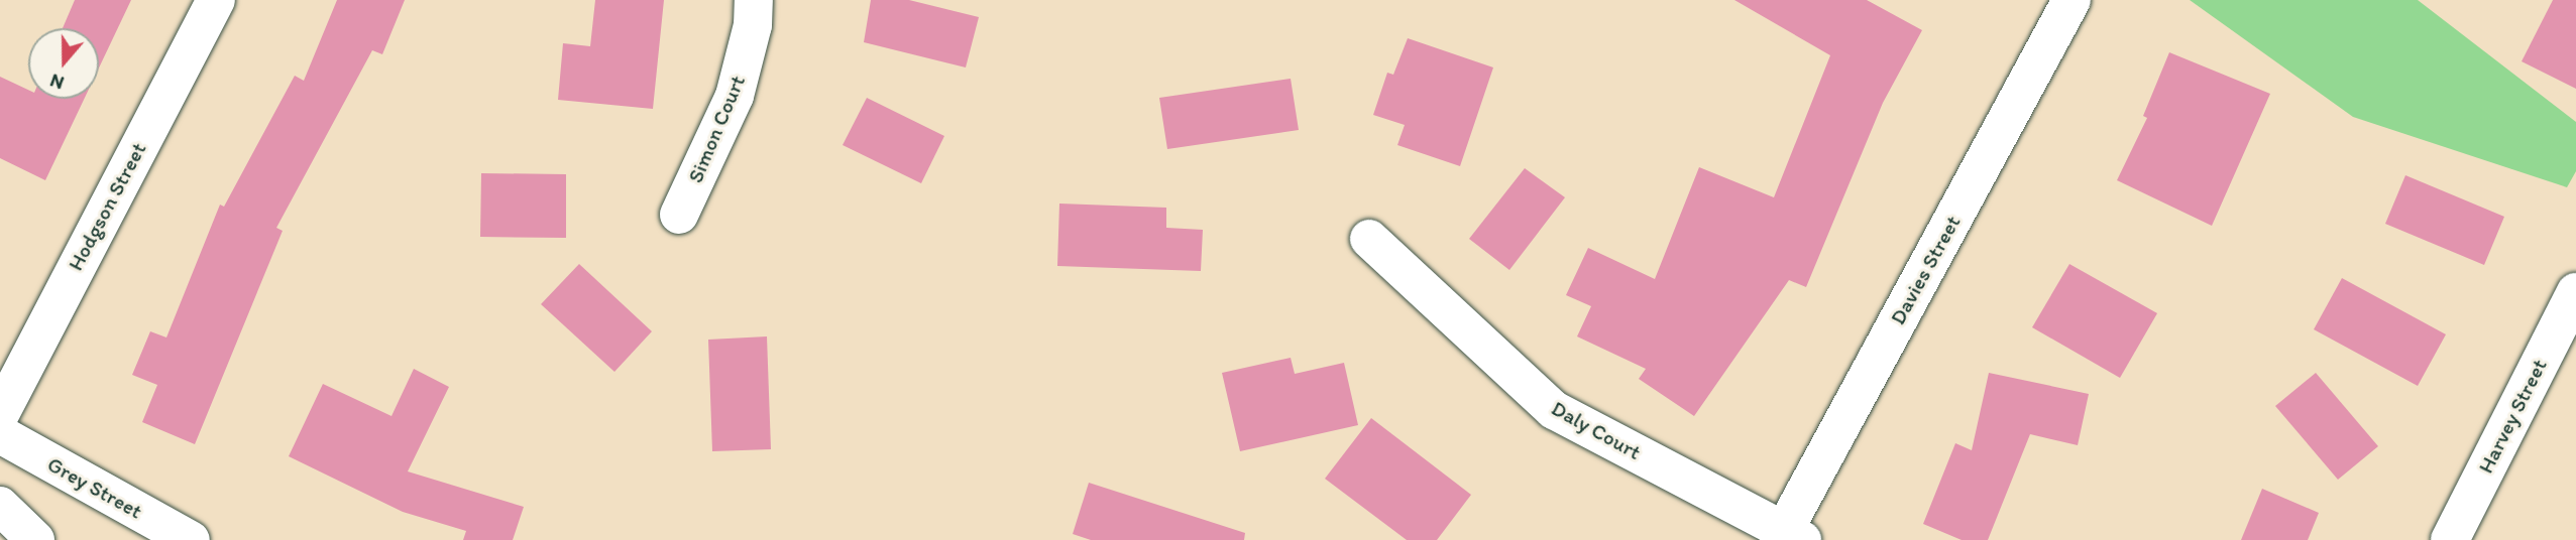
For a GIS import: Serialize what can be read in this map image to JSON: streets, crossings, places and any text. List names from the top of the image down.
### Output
{
  "streets": {
    "street": [
      "Simon Court",
      "Hodgson Street",
      "Davies Street",
      "Harvey Street",
      "Daly Court",
      "Grey Street"
    ]
  },
  "crossings": [
    ["Davies Street", "Daly Court"]
  ],
  "north": "bottom"
}
